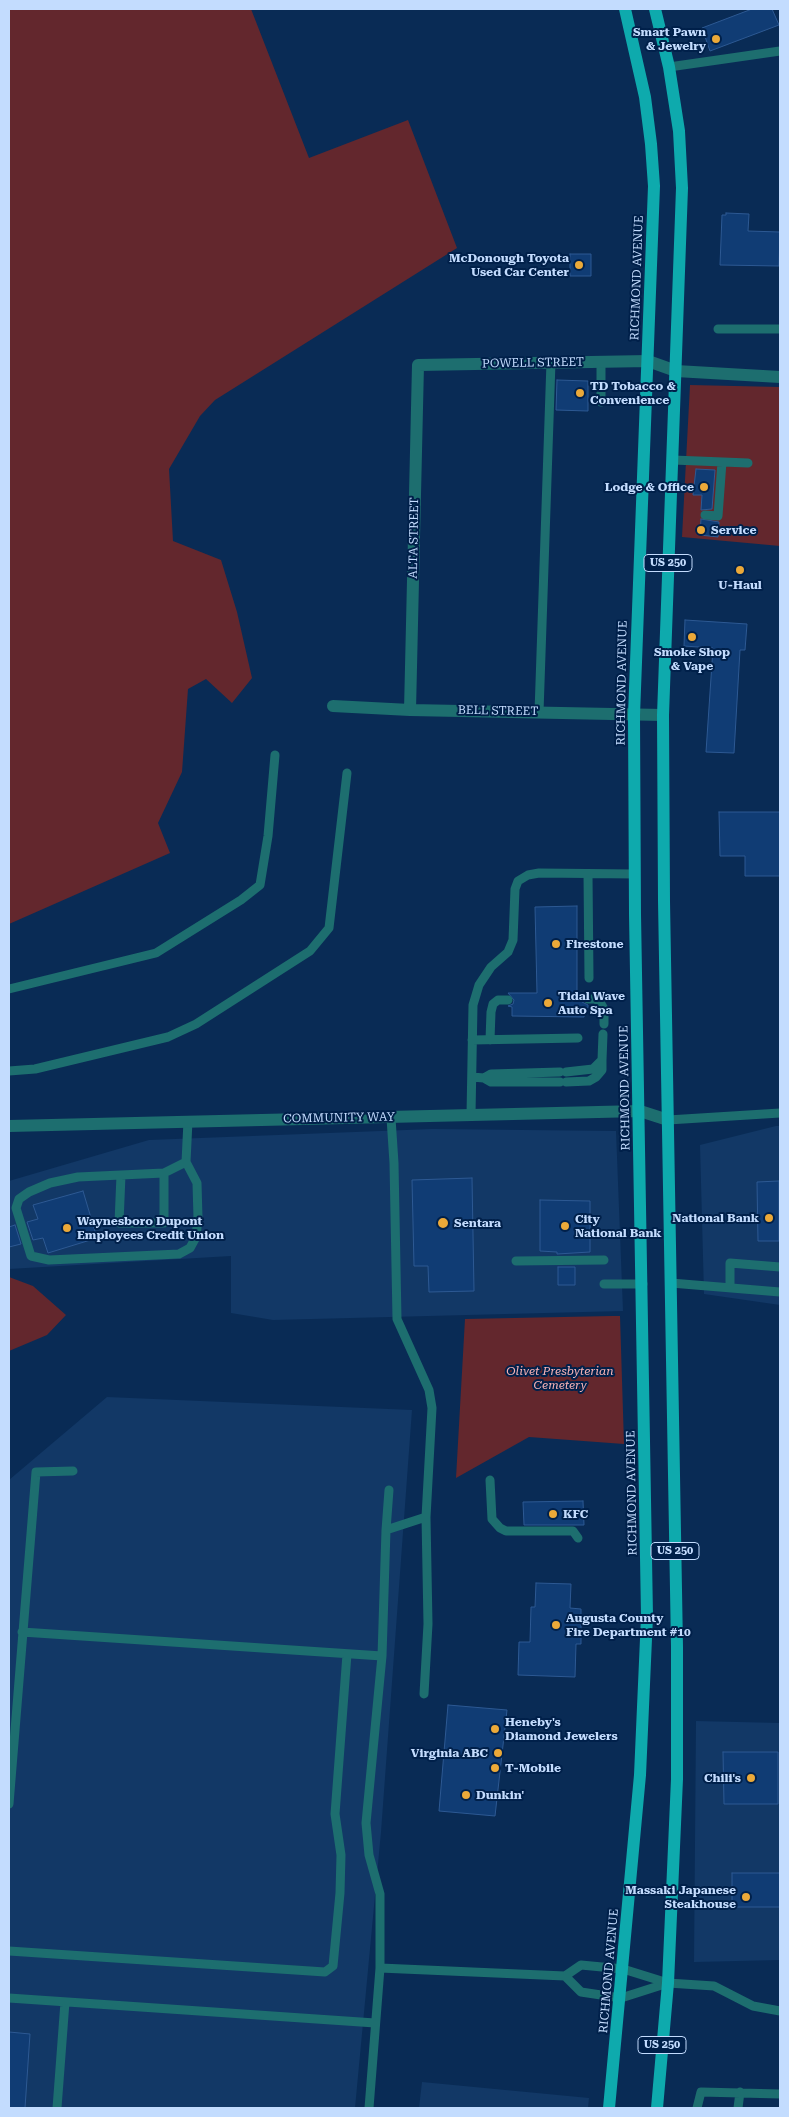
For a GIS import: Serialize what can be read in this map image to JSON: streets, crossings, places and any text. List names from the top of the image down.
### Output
{
  "streets": {
    "main road": ["RICHMOND AVENUE", "US 250"],
    "street": [
      "POWELL STREET",
      "ALTA STREET",
      "BELL STREET",
      "COMMUNITY WAY"
    ]
  },
  "crossings": [
    ["RICHMOND AVENUE", "POWELL STREET"],
    ["RICHMOND AVENUE", "BELL STREET"],
    ["RICHMOND AVENUE", "COMMUNITY WAY"],
    ["POWELL STREET", "ALTA STREET"],
    ["ALTA STREET", "BELL STREET"],
    ["US 250", "BELL STREET"],
    ["US 250", "COMMUNITY WAY"]
  ],
  "parks": ["Olivet Presbyterian Cemetery"],
  "places": [
    "Smart Pawn & Jewelry",
    "McDonough Toyota Used Car Center",
    "TD Tobacco & Convenience",
    "Lodge & Office",
    "Service",
    "U-Haul",
    "Smoke Shop & Vape",
    "Firestone",
    "Tidal Wave Auto Spa",
    "National Bank",
    "Sentara",
    "City National Bank",
    "Waynesboro Dupont Employees Credit Union",
    "KFC",
    "Augusta County Fire Department #10",
    "Heneby's Diamond Jewelers",
    "Virginia ABC",
    "T-Mobile",
    "Chili's",
    "Dunkin'",
    "Massaki Japanese Steakhouse"
  ]
}
